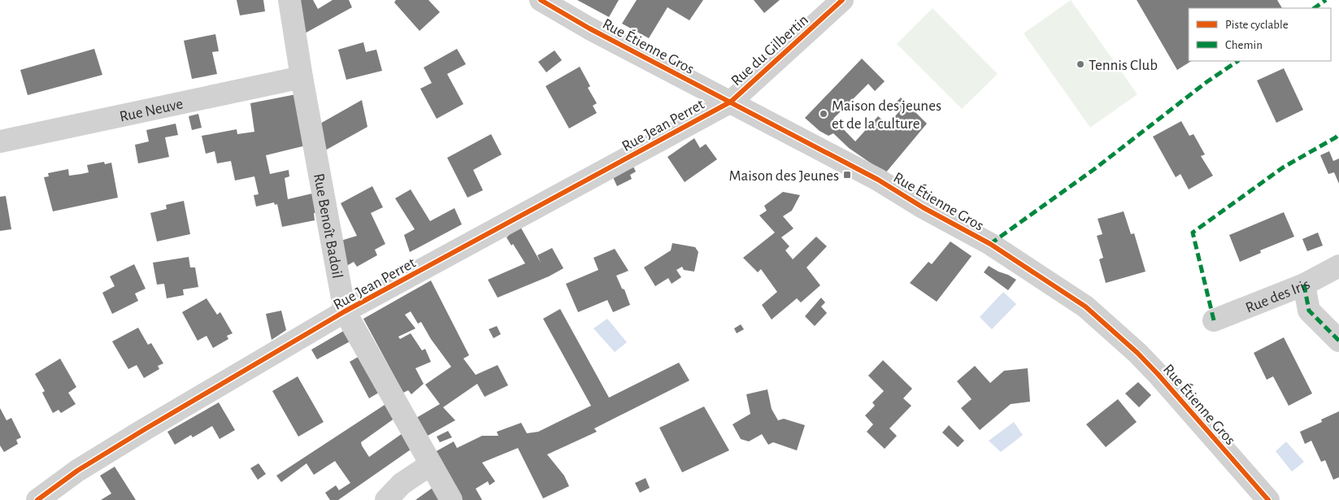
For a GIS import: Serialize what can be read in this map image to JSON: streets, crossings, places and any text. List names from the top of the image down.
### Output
{
  "streets": {
    "street": [
      "Rue Étienne Gros",
      "Rue du Gilbertin",
      "Rue Neuve",
      "Rue Jean Perret",
      "Rue Benoît Badoil",
      "Rue des Iris"
    ]
  },
  "crossings": [
    ["Rue Étienne Gros", "Rue du Gilbertin"],
    ["Rue Étienne Gros", "Rue Jean Perret"],
    ["Rue du Gilbertin", "Rue Jean Perret"],
    ["Rue Neuve", "Rue Benoît Badoil"],
    ["Rue Jean Perret", "Rue Benoît Badoil"]
  ],
  "places": {
    "other": ["Tennis Club", "Maison des jeunes et de la culture"],
    "transit": ["Maison des Jeunes"]
  },
  "legend": ["Piste cyclable", "Chemin"]
}
